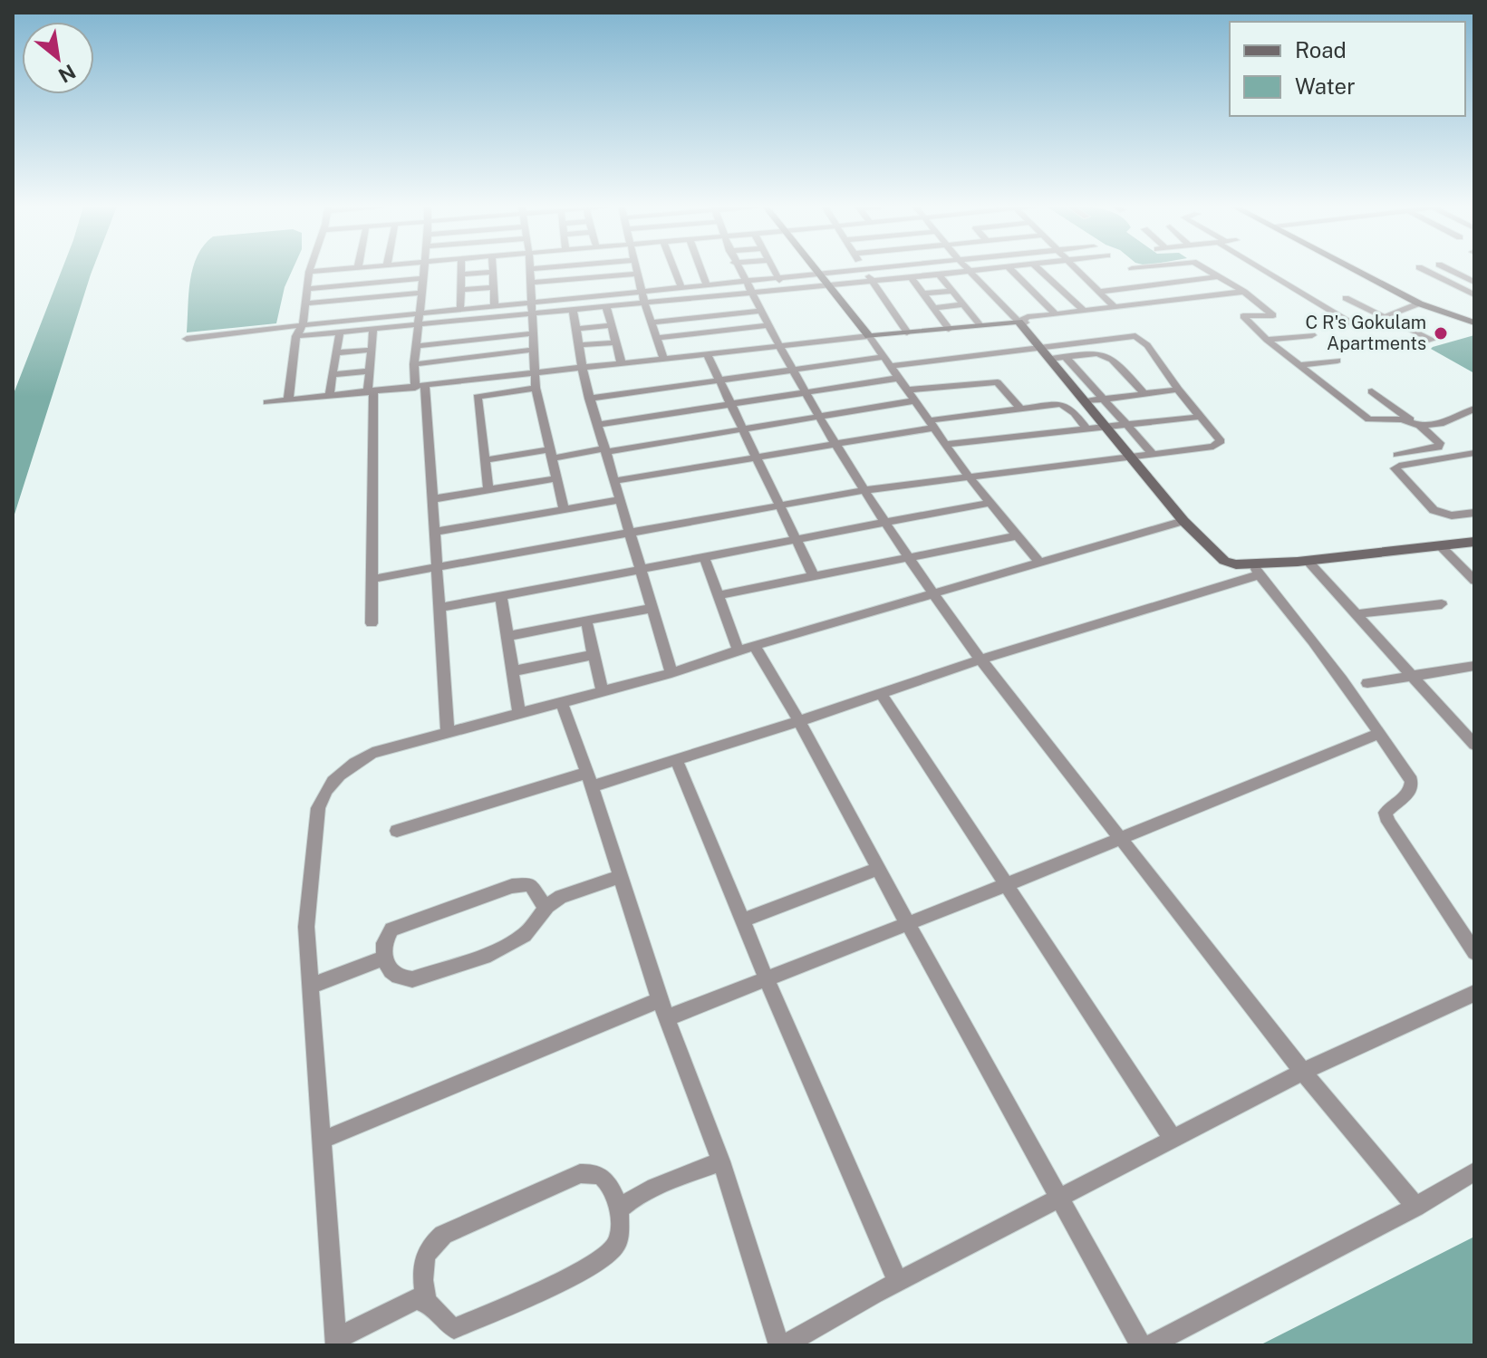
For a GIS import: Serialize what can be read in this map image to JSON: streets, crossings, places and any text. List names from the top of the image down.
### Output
{
  "places": ["C R's Gokulam Apartments"],
  "legend": ["Road", "Water"],
  "north": "bottom right"
}
